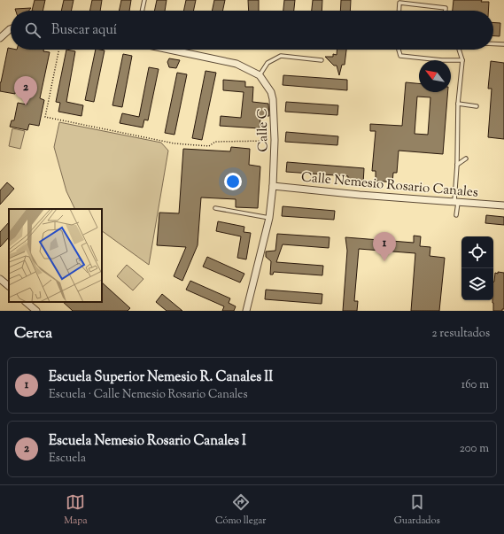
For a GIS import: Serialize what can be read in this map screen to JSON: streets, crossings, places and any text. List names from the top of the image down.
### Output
{
  "streets": {
    "street": ["Calle C", "Calle Nemesio Rosario Canales"]
  },
  "crossings": [
    ["Calle C", "Calle Nemesio Rosario Canales"]
  ],
  "north": "top left",
  "page": {
    "search": "Buscar aquí",
    "pins": ["2", "1"],
    "heading": ["Cerca", "2 resultados"],
    "list": [
      {
        "mark": "1",
        "name": "Escuela Superior Nemesio R. Canales II",
        "note": "Escuela · Calle Nemesio Rosario Canales",
        "value": "160 m"
      },
      {
        "mark": "2",
        "name": "Escuela Nemesio Rosario Canales I",
        "note": "Escuela",
        "value": "200 m"
      }
    ],
    "nav": ["Mapa", "Cómo llegar", "Guardados"]
  }
}
